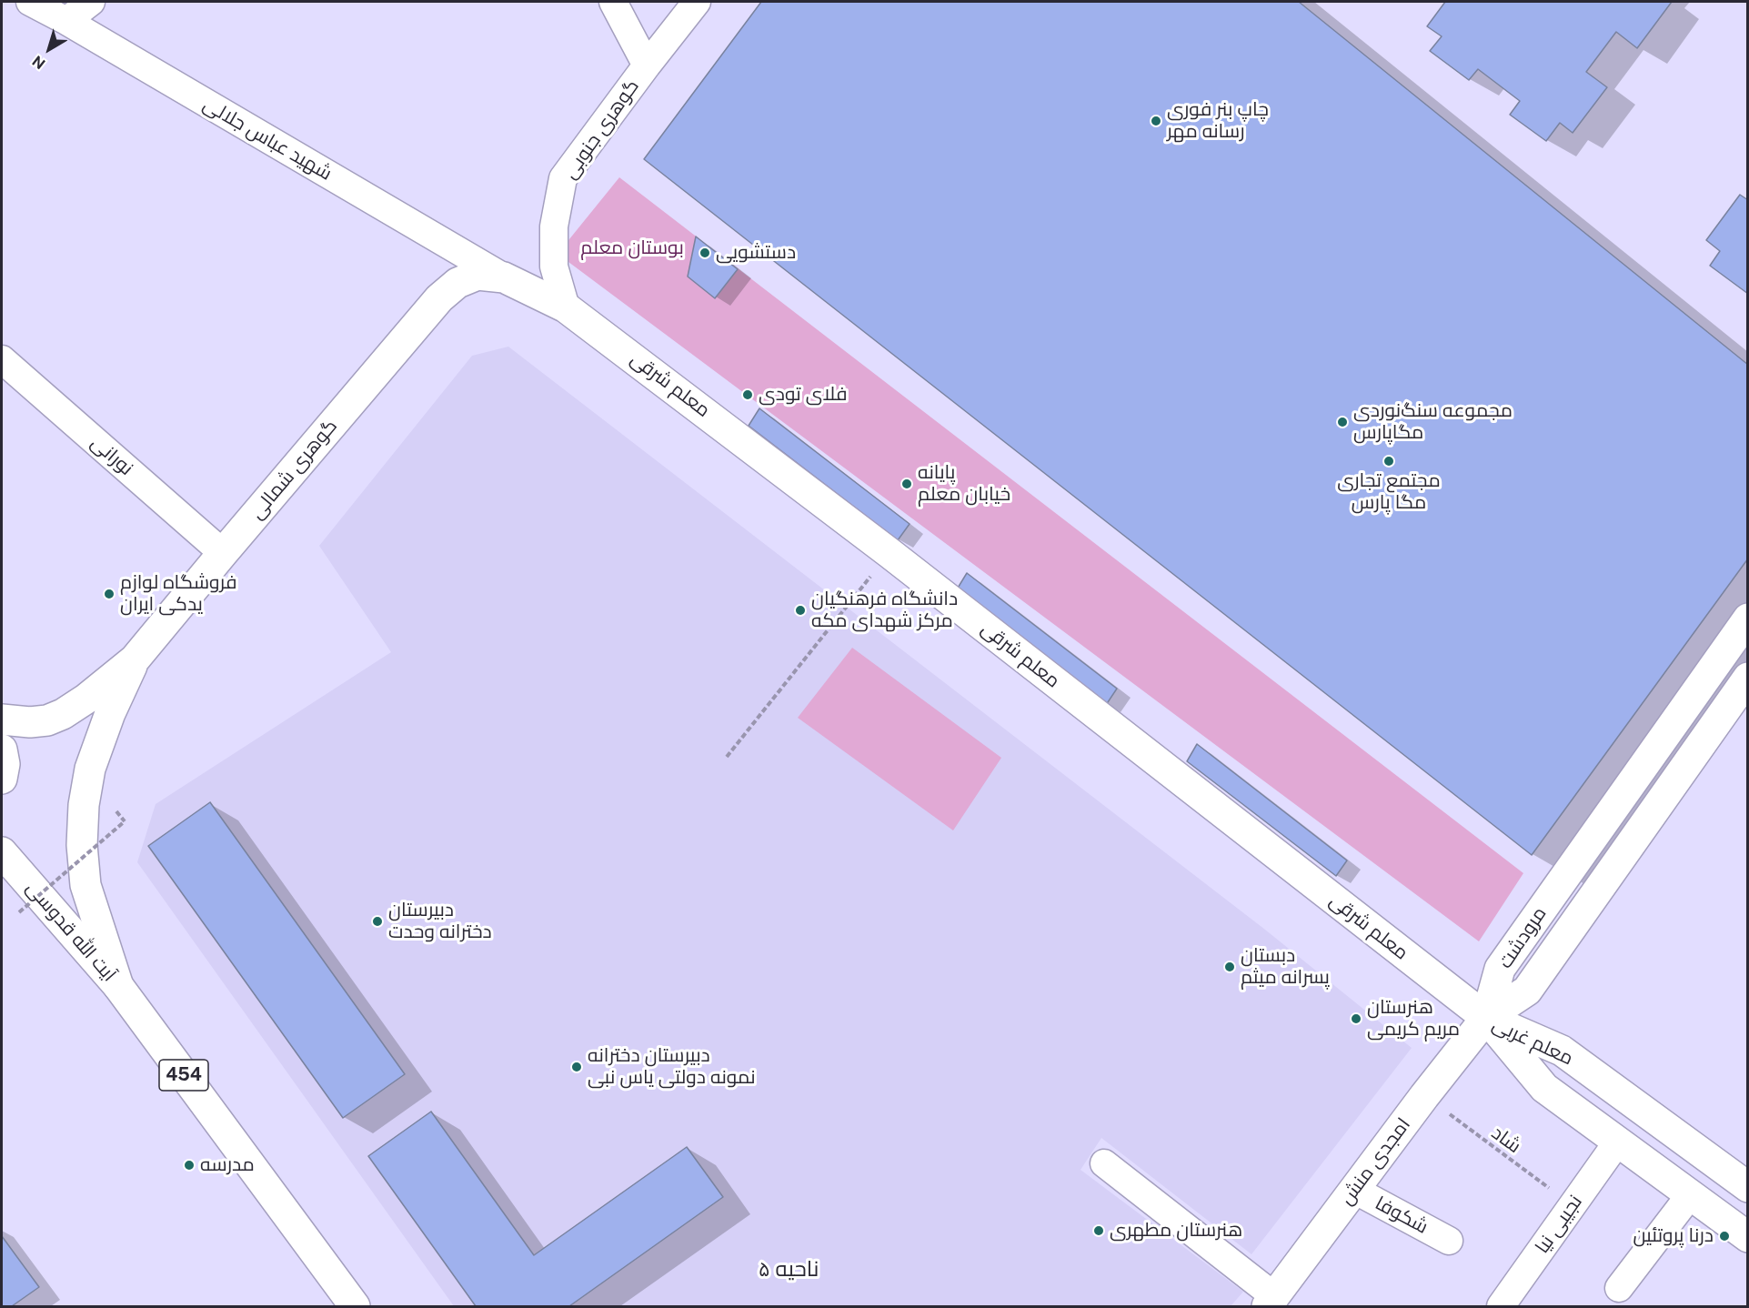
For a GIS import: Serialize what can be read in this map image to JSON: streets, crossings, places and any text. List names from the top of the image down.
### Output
{
  "streets": {
    "main road": [
      "معلم شرقی",
      "گوهری شمالی",
      "آیت الله قدوسی",
      "مرودشت",
      "معلم غربی",
      "454",
      "امجدی منش"
    ],
    "street": [
      "گوهری جنوبی",
      "شهید عباس جلالی",
      "نورانی",
      "شکوفا",
      "نجیبی نیا"
    ],
    "path": ["شاد"]
  },
  "crossings": [
    ["گوهری جنوبی", "معلم شرقی"],
    ["شهید عباس جلالی", "معلم شرقی"],
    ["معلم شرقی", "گوهری شمالی"],
    ["معلم شرقی", "مرودشت"],
    ["معلم شرقی", "معلم غربی"],
    ["معلم شرقی", "امجدی منش"],
    ["نورانی", "گوهری شمالی"],
    ["گوهری شمالی", "آیت الله قدوسی"],
    ["مرودشت", "معلم غربی"],
    ["مرودشت", "امجدی منش"],
    ["معلم غربی", "امجدی منش"],
    ["معلم غربی", "نجیبی نیا"],
    ["شاد", "امجدی منش"],
    ["شاد", "نجیبی نیا"],
    ["امجدی منش", "شکوفا"]
  ],
  "districts": ["ناحیه ۵"],
  "parks": ["بوستان معلم"],
  "places": [
    "چاپ بنر فوری رسانه مهر",
    "دستشویی",
    "فلای تودی",
    "مجموعه سنگ‌نوردی مگاپارس",
    "مجتمع تجاری مگا پارس",
    "پایانه خیابان معلم",
    "فروشگاه لوازم یدکی ایران",
    "دانشگاه فرهنگیان مرکز شهدای مکه",
    "دبیرستان دخترانه وحدت",
    "دبستان پسرانه میثم",
    "هنرستان مریم کریمی",
    "دبیرستان دخترانه نمونه دولتی یاس نبی",
    "مدرسه",
    "هنرستان مطهری",
    "درنا پروتئین"
  ],
  "north": "bottom left"
}
